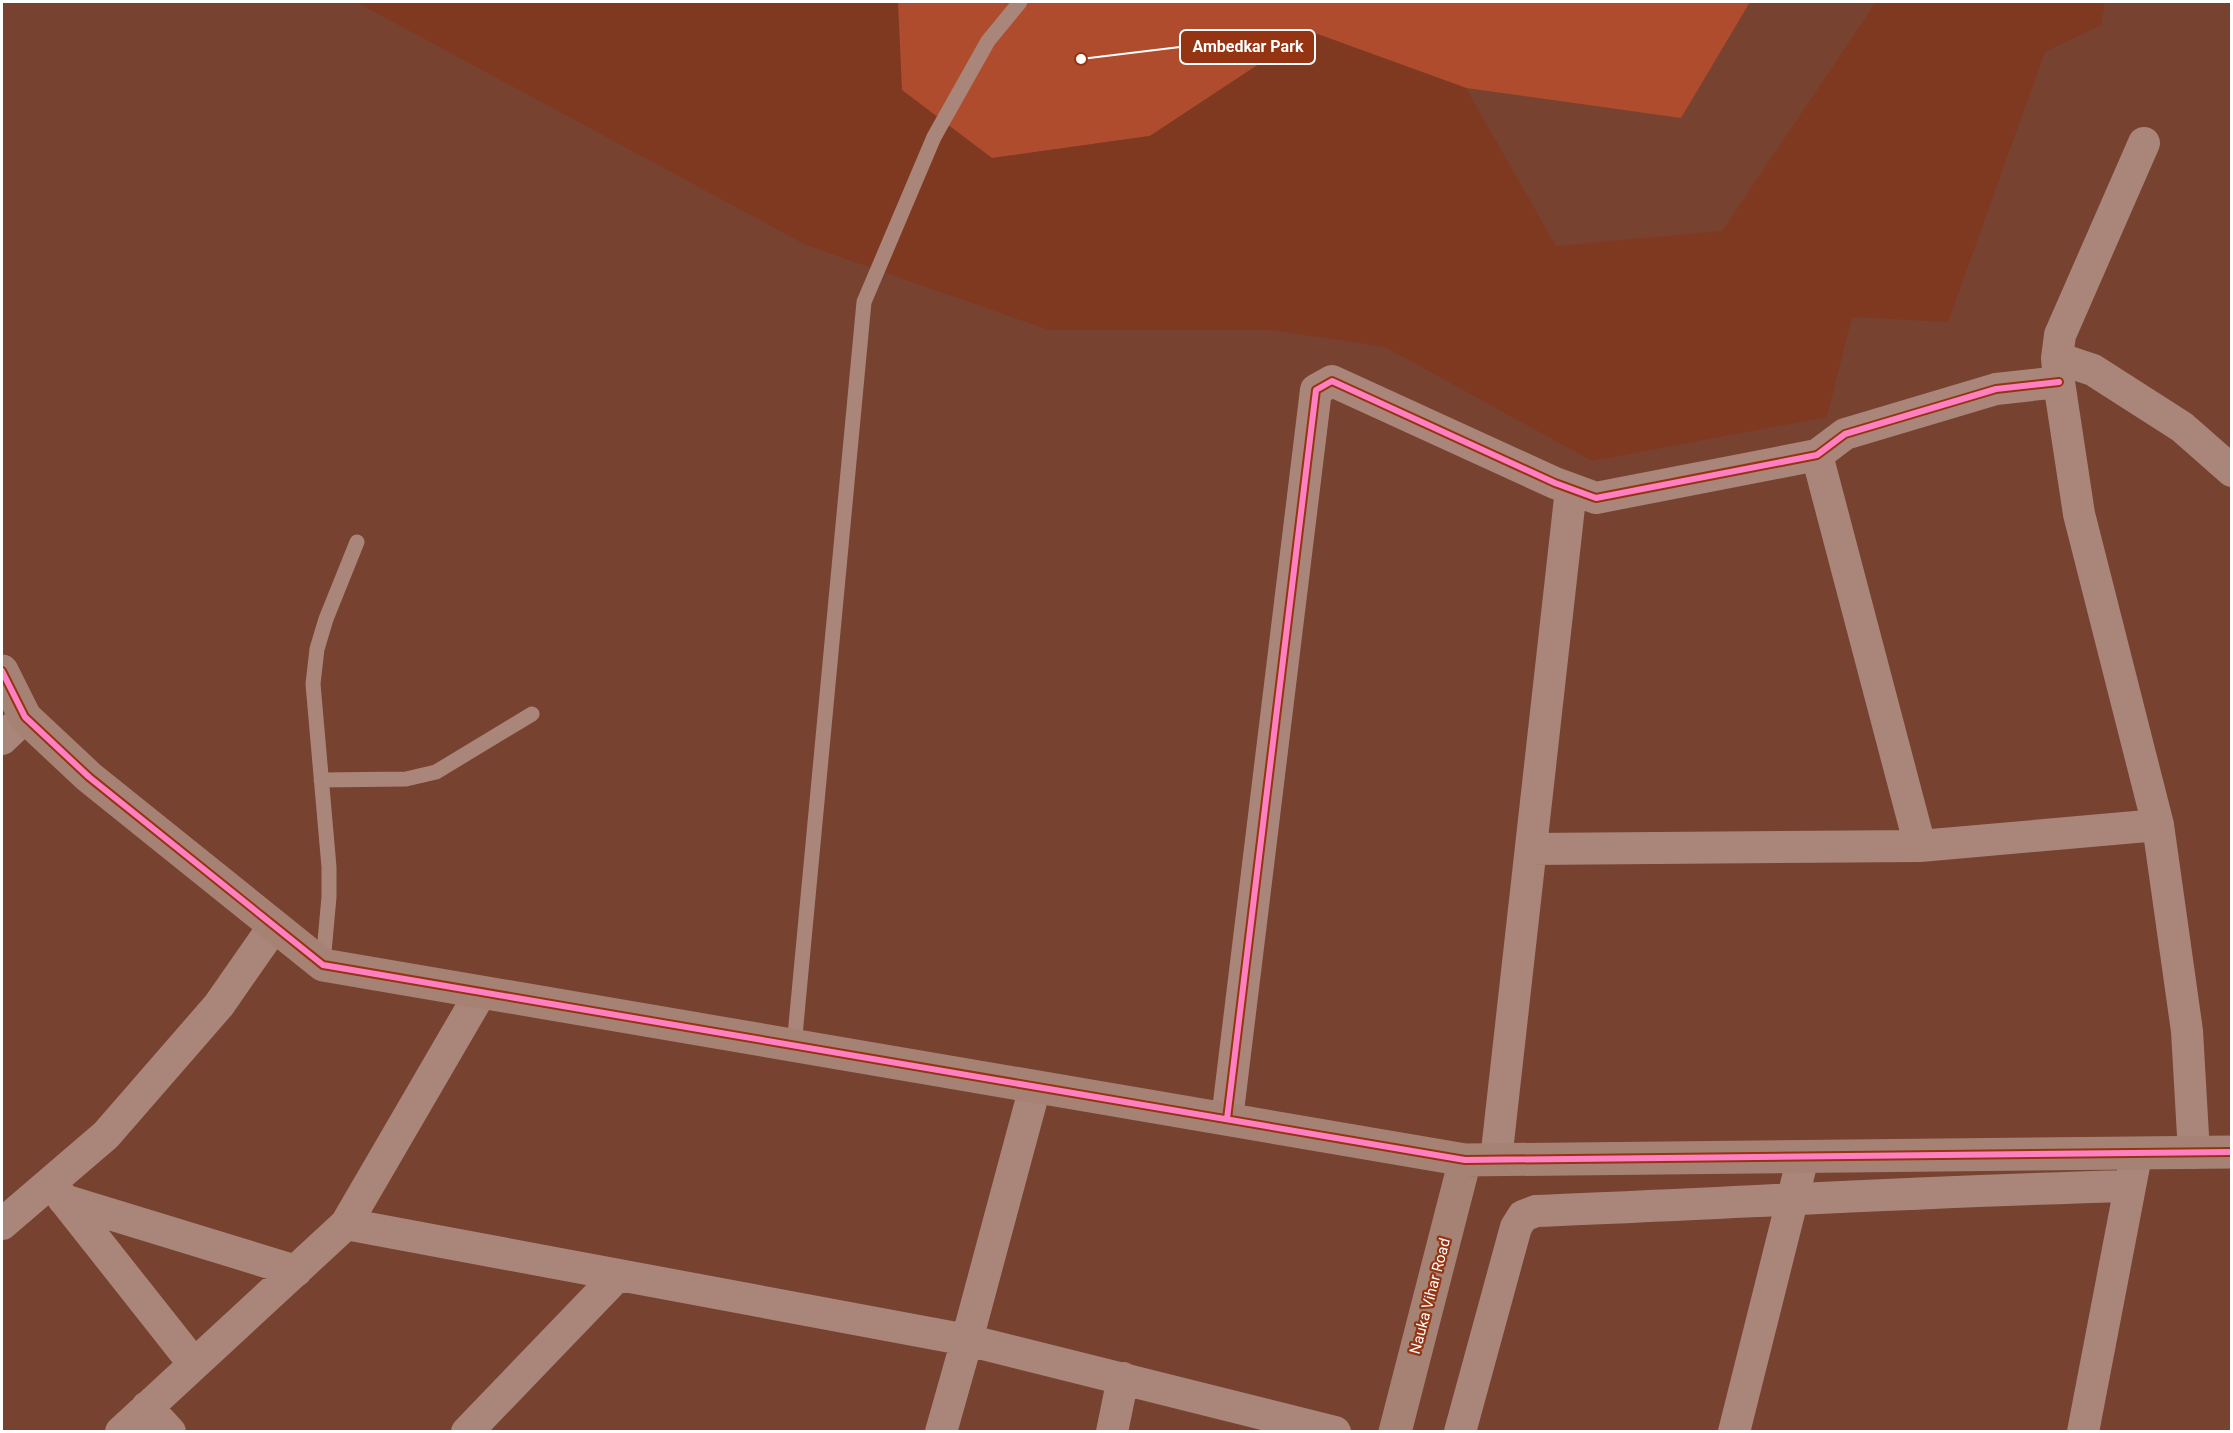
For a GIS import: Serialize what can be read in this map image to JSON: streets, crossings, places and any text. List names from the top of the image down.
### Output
{
  "streets": {
    "street": ["Nauka Vihar Road"]
  },
  "places": ["Ambedkar Park"]
}
